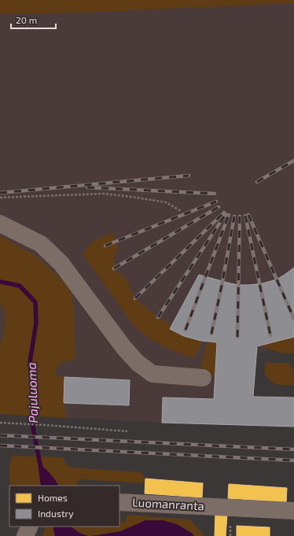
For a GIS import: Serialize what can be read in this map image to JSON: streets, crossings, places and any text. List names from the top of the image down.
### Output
{
  "streets": {
    "street": ["Luomanranta"]
  },
  "water": ["Pajuluoma"],
  "legend": ["Homes", "Industry"],
  "scale_bar": "20 m"
}
